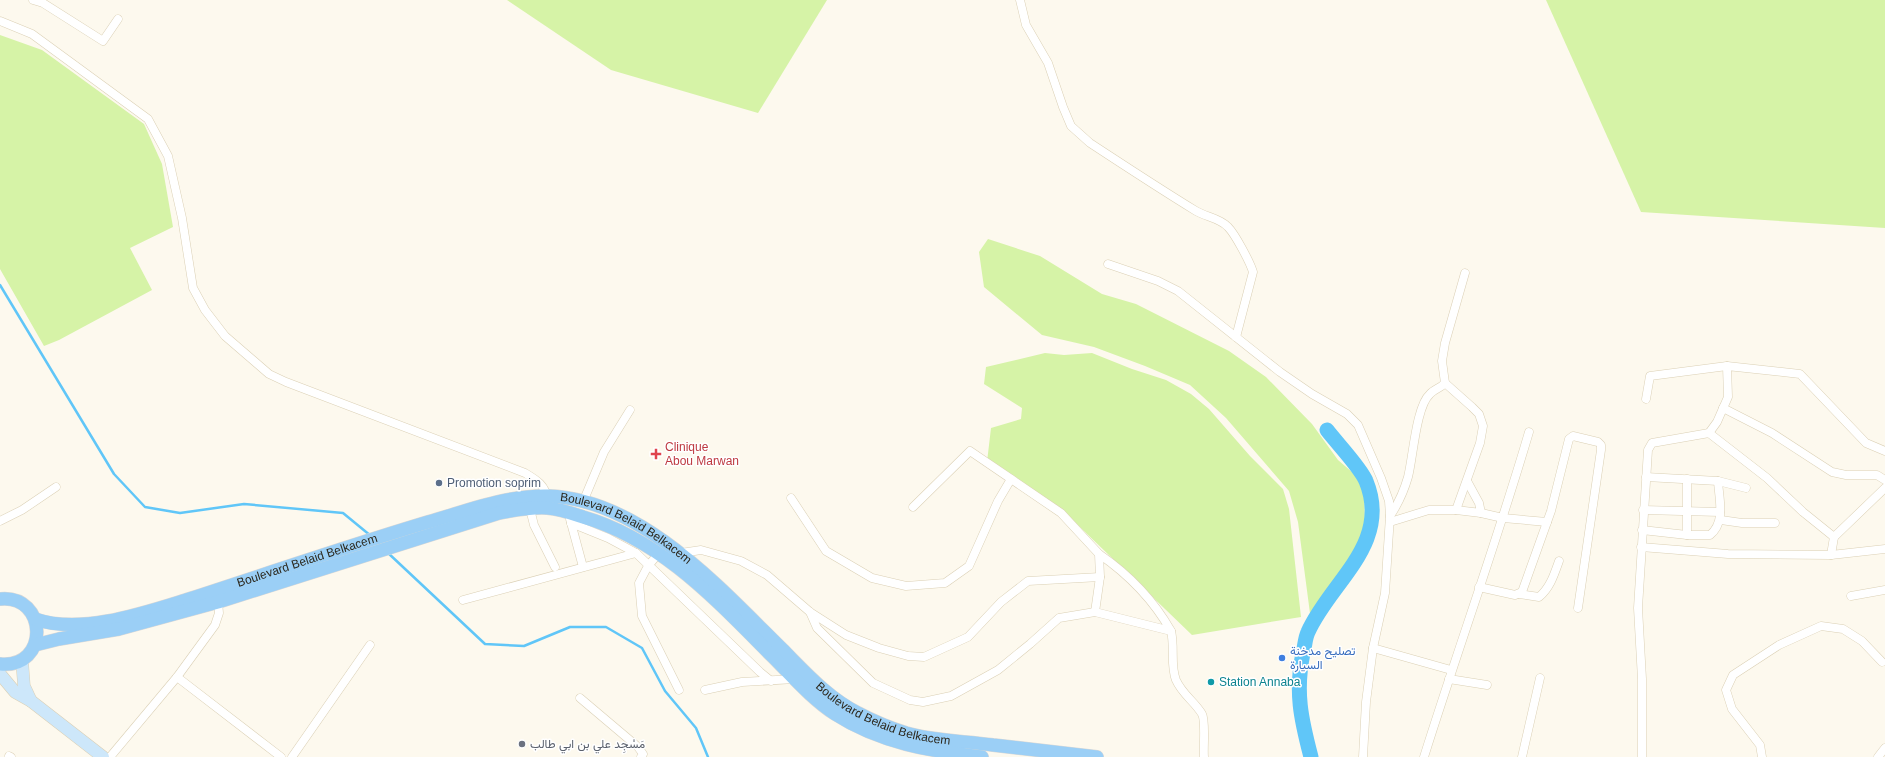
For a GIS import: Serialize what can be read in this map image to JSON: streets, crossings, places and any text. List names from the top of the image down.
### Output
{
  "streets": {
    "main road": ["Boulevard Belaid Belkacem"]
  },
  "places": {
    "health": ["Clinique Abou Marwan"],
    "other": [
      "Promotion soprim",
      "تصليح مدخنة السيارة",
      "Station Annaba",
      "مَسْجِد علي بن ابي طالب"
    ]
  }
}
